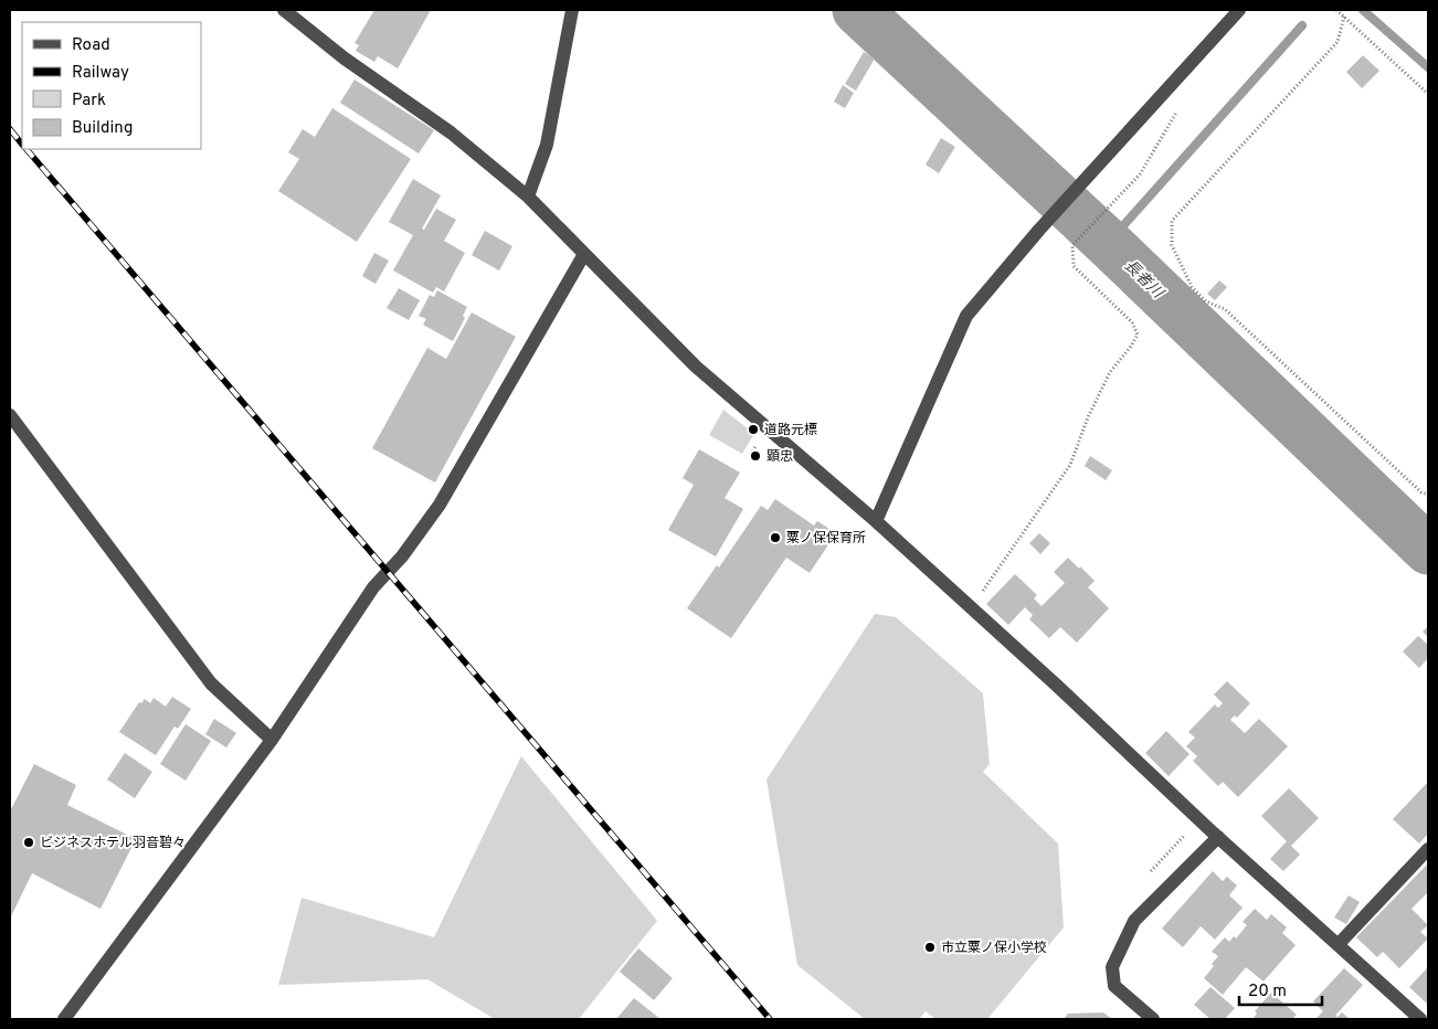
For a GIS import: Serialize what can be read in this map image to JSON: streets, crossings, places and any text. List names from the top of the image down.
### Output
{
  "water": ["長者川"],
  "places": [
    "道路元標",
    "顕忠",
    "粟ノ保保育所",
    "ビジネスホテル羽音碧々",
    "市立粟ノ保小学校"
  ],
  "legend": [
    "Road",
    "Railway",
    "Park",
    "Building"
  ],
  "scale_bar": "20 m"
}
